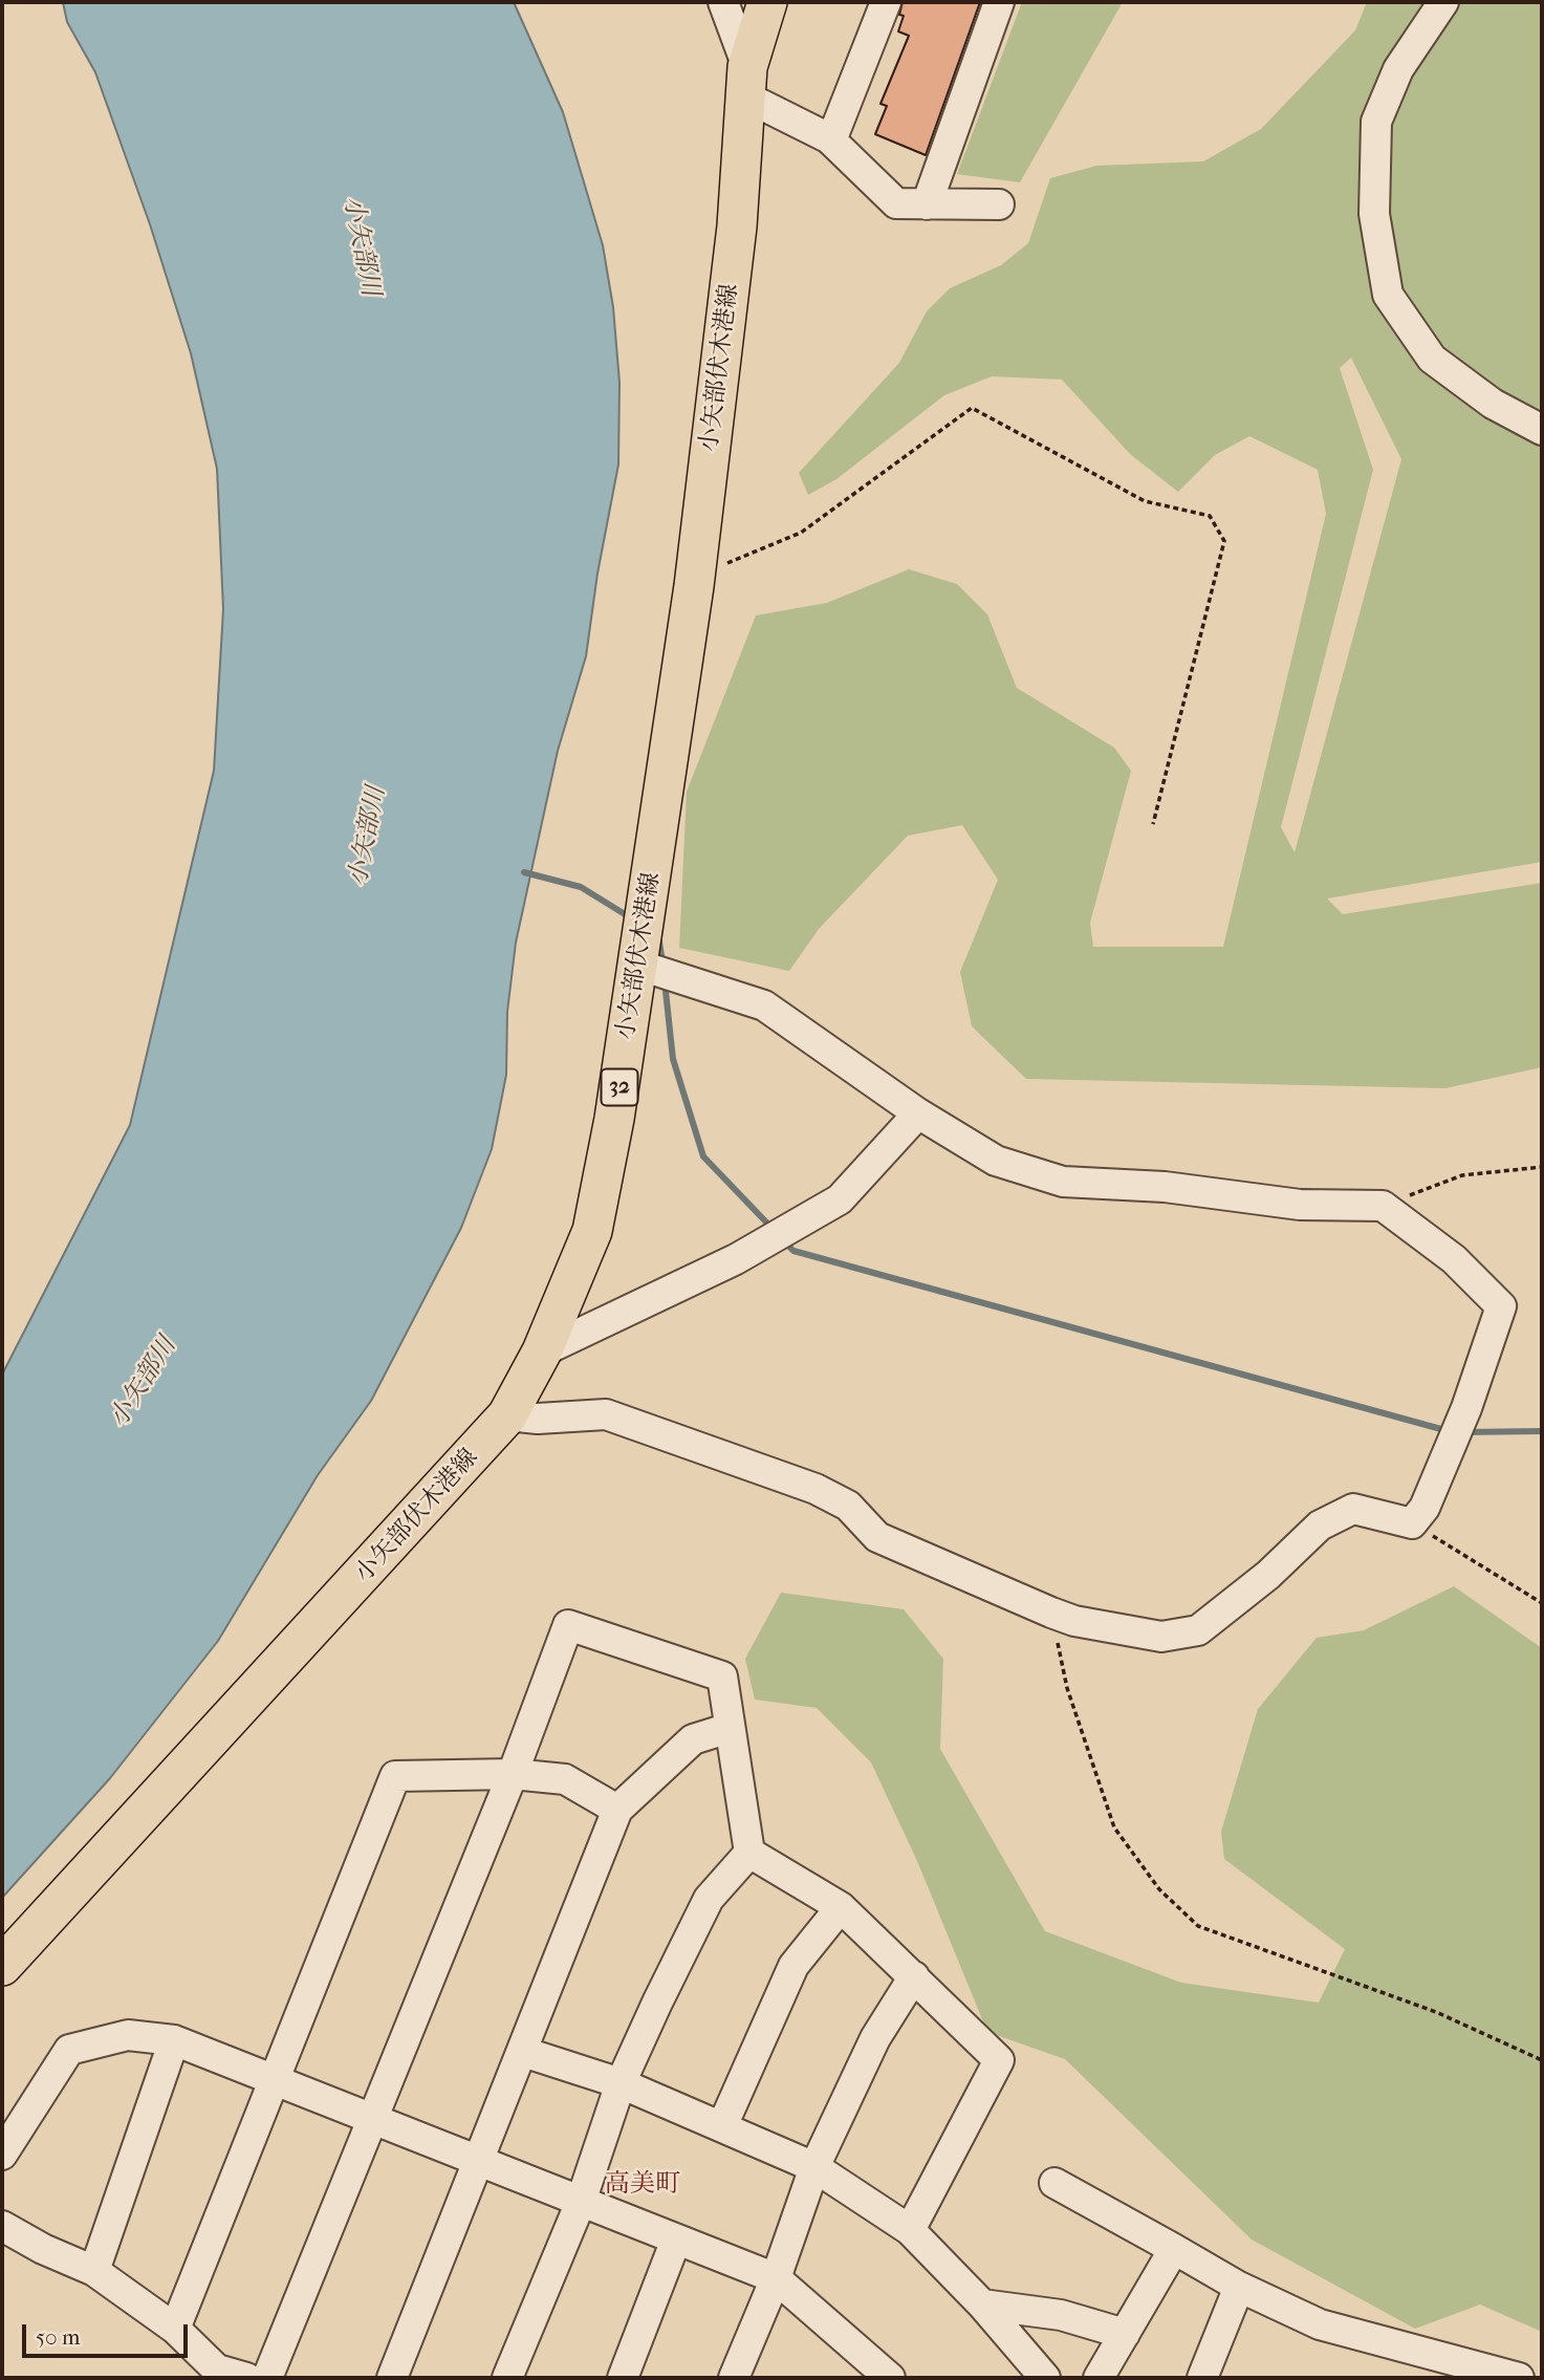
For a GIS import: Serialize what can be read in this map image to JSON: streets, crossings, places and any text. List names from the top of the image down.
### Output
{
  "streets": {
    "main road": ["小矢部伏木港線", "32"]
  },
  "districts": ["高美町"],
  "water": ["小矢部川"],
  "scale_bar": "50 m"
}
